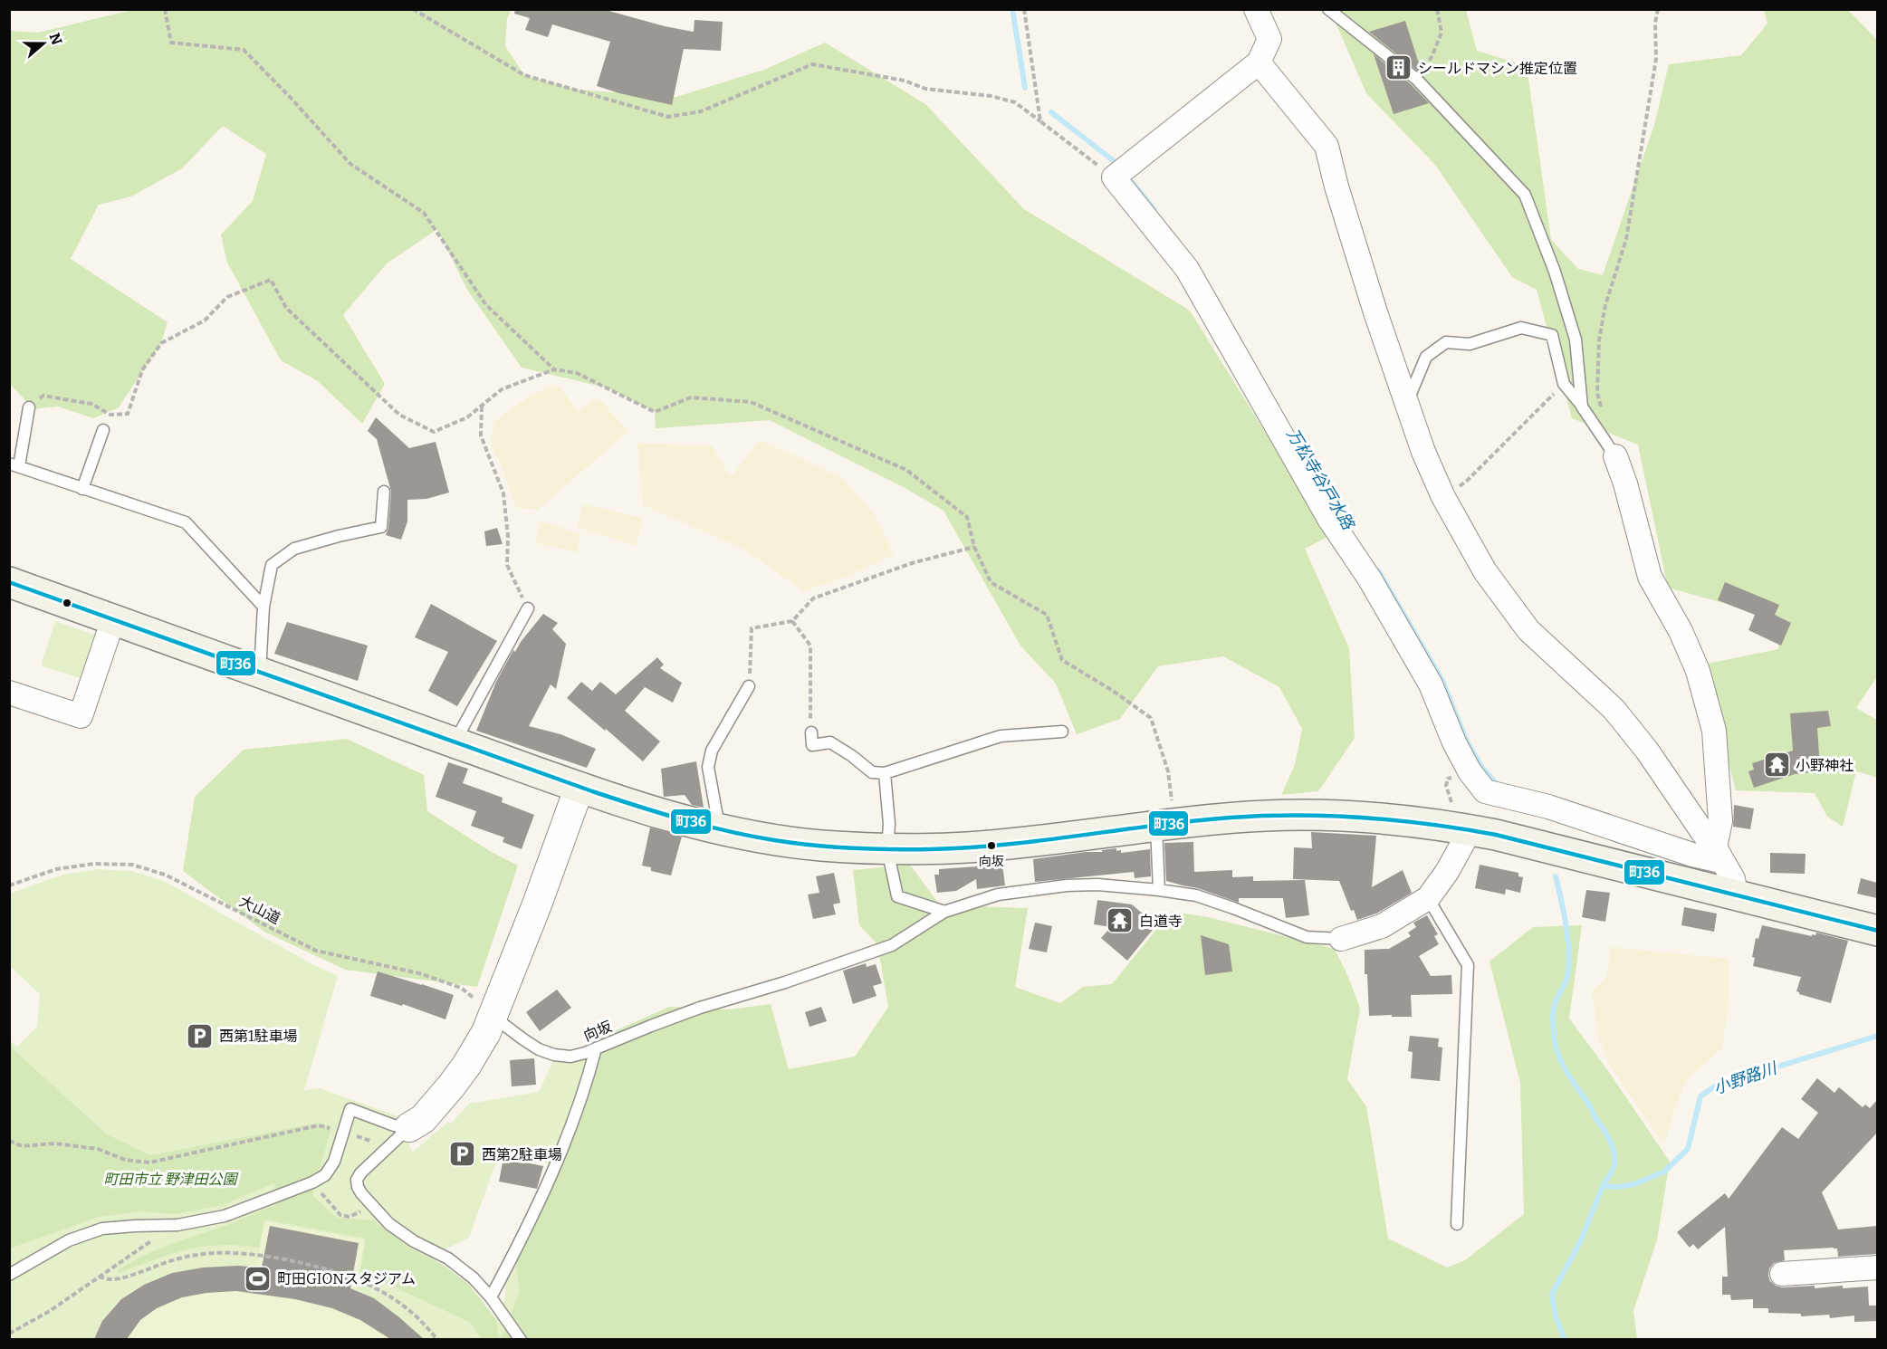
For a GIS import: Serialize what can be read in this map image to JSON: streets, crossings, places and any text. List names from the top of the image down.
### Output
{
  "streets": {
    "lane": ["向坂"],
    "path": ["大山道"]
  },
  "crossings": [
    ["大山道", "向坂"]
  ],
  "water": ["万松寺谷戸水路", "小野路川"],
  "parks": ["町田市立 野津田公園"],
  "places": {
    "building": ["シールドマシン推定位置"],
    "temple": ["小野神社", "白道寺"],
    "other": ["向坂"],
    "parking": ["西第1駐車場", "西第2駐車場"],
    "sports": ["町田GIONスタジアム"]
  },
  "lines": ["transit line 町36"],
  "north": "right"
}
